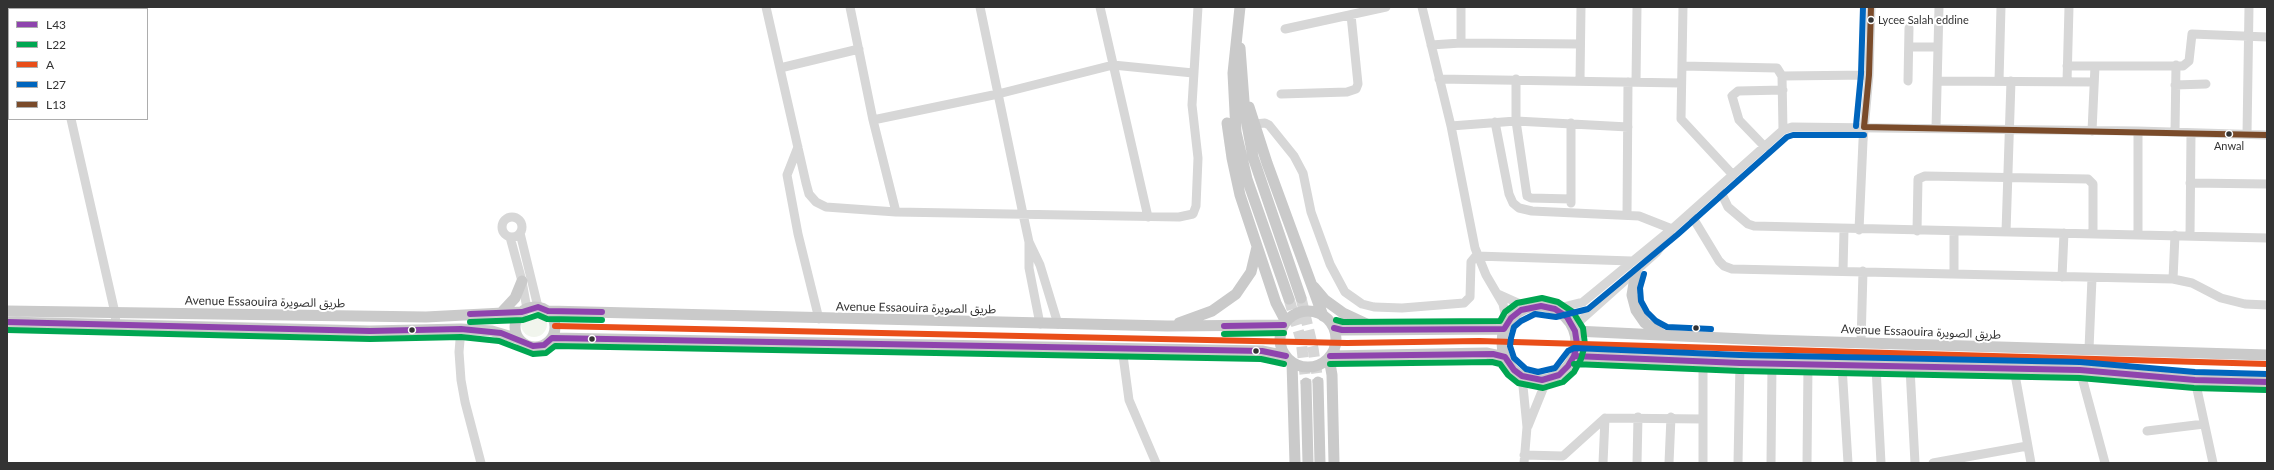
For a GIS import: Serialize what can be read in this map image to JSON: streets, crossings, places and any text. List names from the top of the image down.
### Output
{
  "streets": {
    "main road": ["Avenue Essaouira طريق الصويرة"]
  },
  "places": ["Lycee Salah eddine", "Anwal"],
  "lines": [
    "transit line L27",
    "transit line L13",
    "transit line L22",
    "transit line L43",
    "transit line A"
  ],
  "legend": [
    "L43",
    "L22",
    "A",
    "L27",
    "L13"
  ]
}
